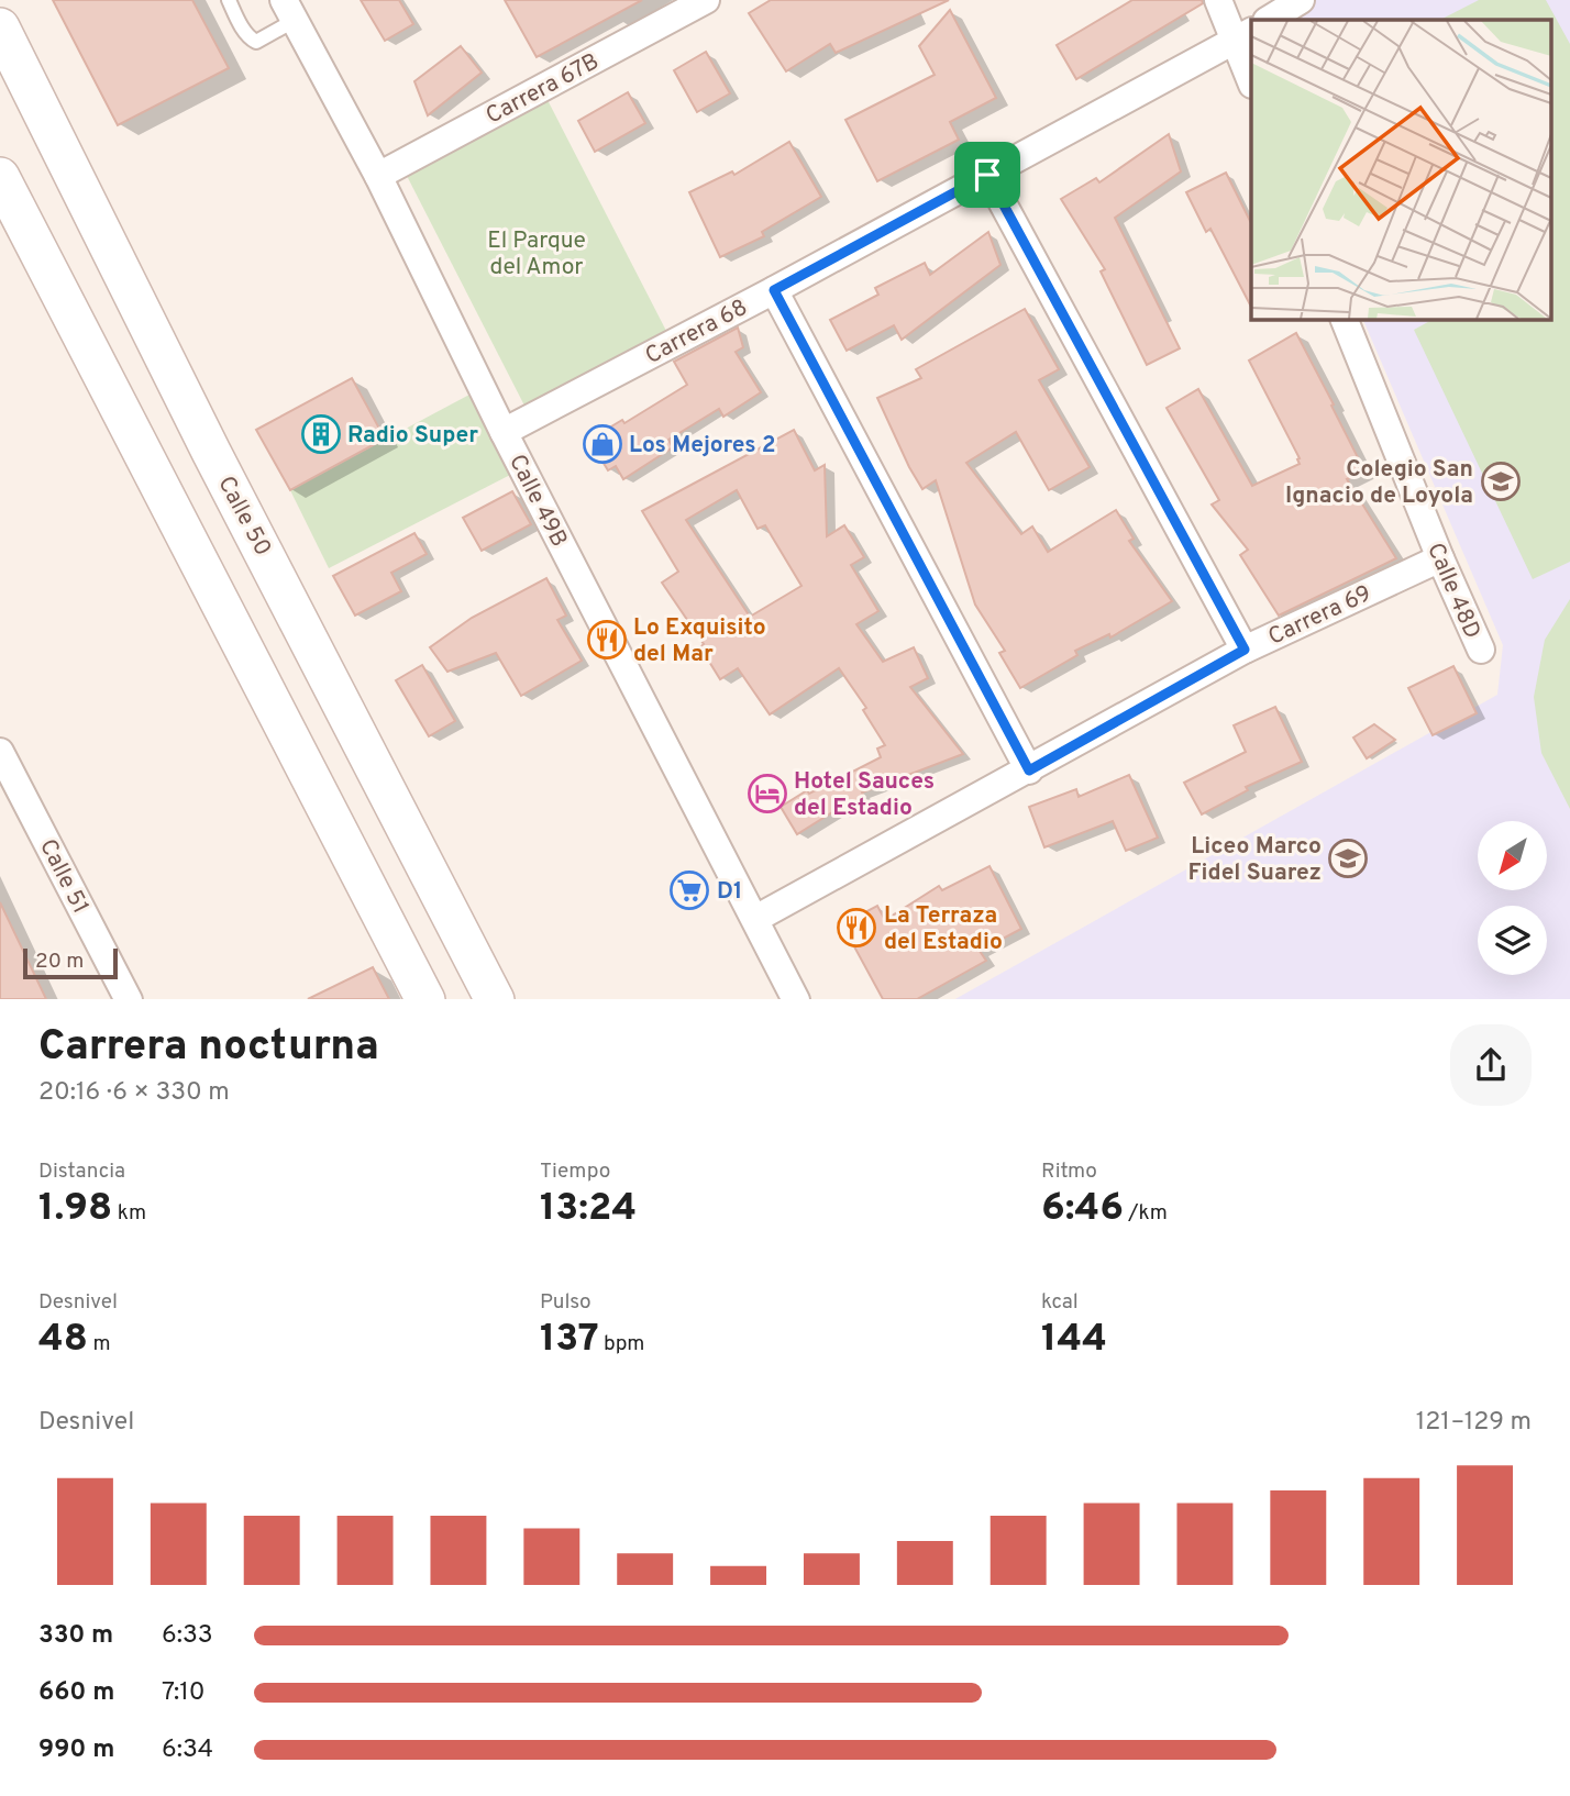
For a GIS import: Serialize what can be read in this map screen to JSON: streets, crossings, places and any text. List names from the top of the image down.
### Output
{
  "streets": {
    "main road": ["Calle 50"],
    "street": [
      "Carrera 67B",
      "Carrera 68",
      "Calle 49B",
      "Calle 48D",
      "Carrera 69",
      "Calle 51"
    ]
  },
  "crossings": [
    ["Carrera 67B", "Calle 49B"],
    ["Carrera 68", "Calle 49B"],
    ["Calle 49B", "Carrera 69"],
    ["Calle 48D", "Carrera 69"]
  ],
  "parks": ["El Parque del Amor"],
  "places": {
    "building": ["Radio Super"],
    "shop": ["Los Mejores 2"],
    "school or university": ["Colegio San Ignacio de Loyola", "Liceo Marco Fidel Suarez"],
    "restaurant": ["Lo Exquisito del Mar", "La Terraza del Estadio"],
    "hotel": ["Hotel Sauces del Estadio"],
    "supermarket": ["D1"]
  },
  "scale_bar": "20 m",
  "north": "bottom left",
  "page": {
    "scale": "20 m",
    "heading": ["Carrera nocturna", "20:16 · 6 × 330 m"],
    "stats": [
      ["Distancia", "1.98 km"],
      ["Tiempo", "13:24"],
      ["Ritmo", "6:46 /km"],
      ["Desnivel", "48 m"],
      ["Pulso", "137 bpm"],
      ["kcal", "144"]
    ],
    "chart": ["Desnivel", "121–129 m"],
    "list": [
      {
        "name": "330 m",
        "note": "6:33"
      },
      {
        "name": "660 m",
        "note": "7:10"
      },
      {
        "name": "990 m",
        "note": "6:34"
      }
    ]
  }
}
